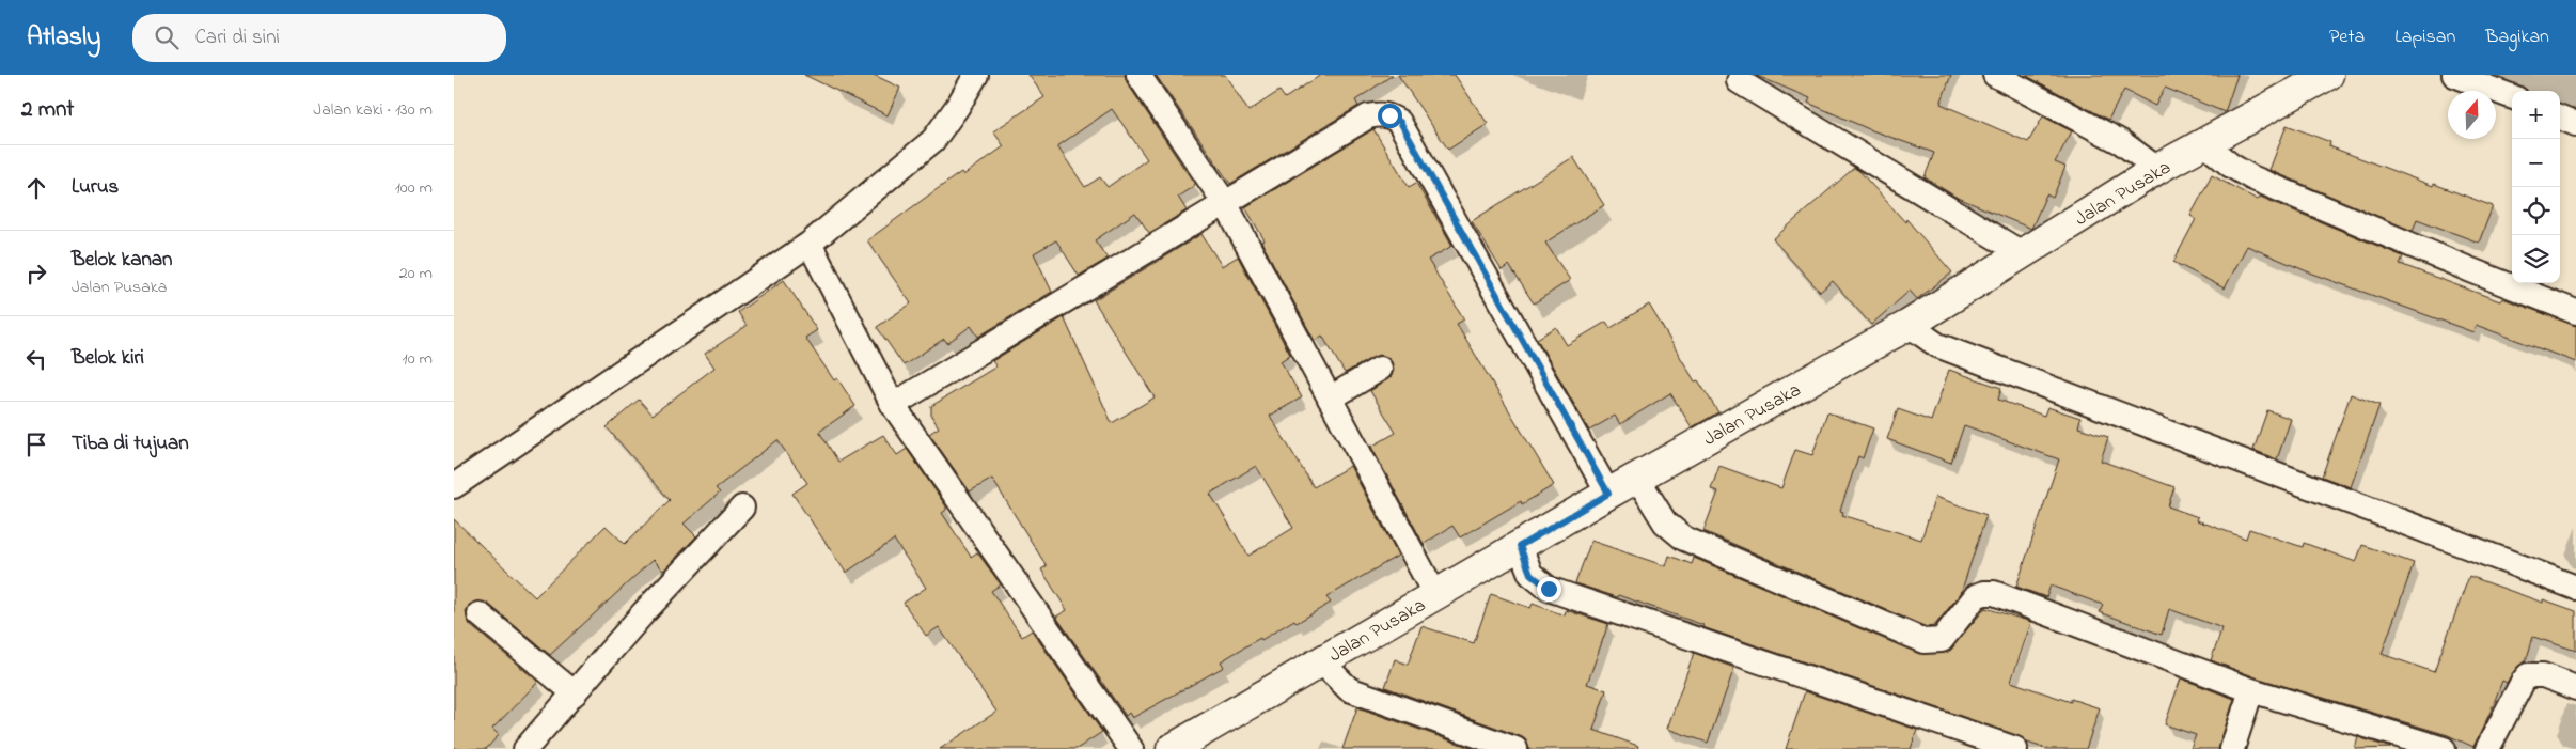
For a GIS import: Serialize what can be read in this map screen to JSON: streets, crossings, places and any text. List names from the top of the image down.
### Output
{
  "streets": {
    "street": ["Jalan Pusaka"]
  },
  "north": "top",
  "page": {
    "header": "Atlasly",
    "search": "Cari di sini",
    "nav": ["Peta", "Lapisan", "Bagikan"],
    "heading": ["2 mnt", "Jalan kaki · 130 m"],
    "map_buttons": ["+", "−"],
    "list": [
      ["Lurus", "100 m"],
      ["Belok kanan", "Jalan Pusaka", "20 m"],
      ["Belok kiri", "10 m"],
      "Tiba di tujuan"
    ]
  }
}
